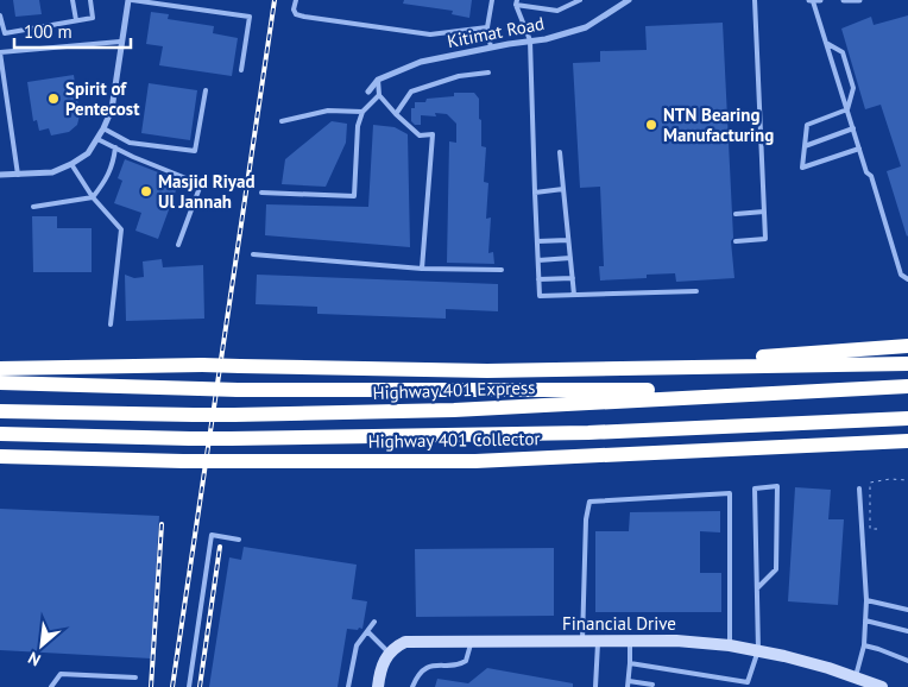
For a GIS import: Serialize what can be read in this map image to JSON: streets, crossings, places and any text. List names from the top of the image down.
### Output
{
  "streets": {
    "highway": ["Highway 401 Express", "Highway 401 Collector"],
    "street": ["Kitimat Road", "Financial Drive"]
  },
  "places": ["Spirit of Pentecost", "NTN Bearing Manufacturing", "Masjid Riyad Ul Jannah"],
  "scale_bar": "100 m",
  "north": "bottom left"
}
